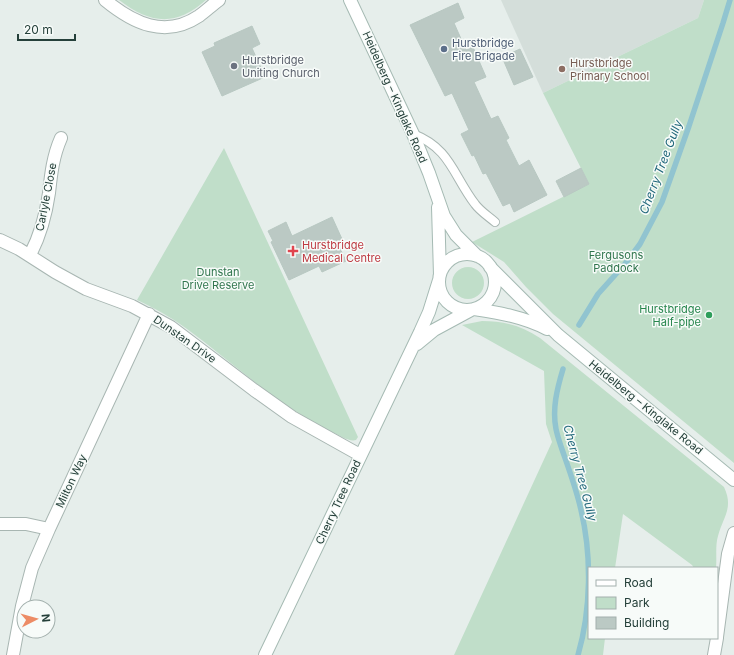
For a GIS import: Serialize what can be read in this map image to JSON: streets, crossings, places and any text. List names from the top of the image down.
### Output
{
  "streets": {
    "street": [
      "Heidelberg – Kinglake Road",
      "Carlyle Close",
      "Dunstan Drive",
      "Milton Way",
      "Cherry Tree Road"
    ]
  },
  "crossings": [
    ["Heidelberg – Kinglake Road", "Cherry Tree Road"],
    ["Carlyle Close", "Dunstan Drive"],
    ["Dunstan Drive", "Milton Way"],
    ["Dunstan Drive", "Cherry Tree Road"]
  ],
  "water": ["Cherry Tree Gully"],
  "parks": ["Fergusons Paddock", "Dunstan Drive Reserve"],
  "places": {
    "other": [
      "Hurstbridge Fire Brigade",
      "Hurstbridge Uniting Church",
      "Hurstbridge Primary School",
      "Hurstbridge Half-pipe"
    ],
    "health": ["Hurstbridge Medical Centre"]
  },
  "legend": ["Road", "Park", "Building"],
  "scale_bar": "20 m",
  "north": "right"
}
